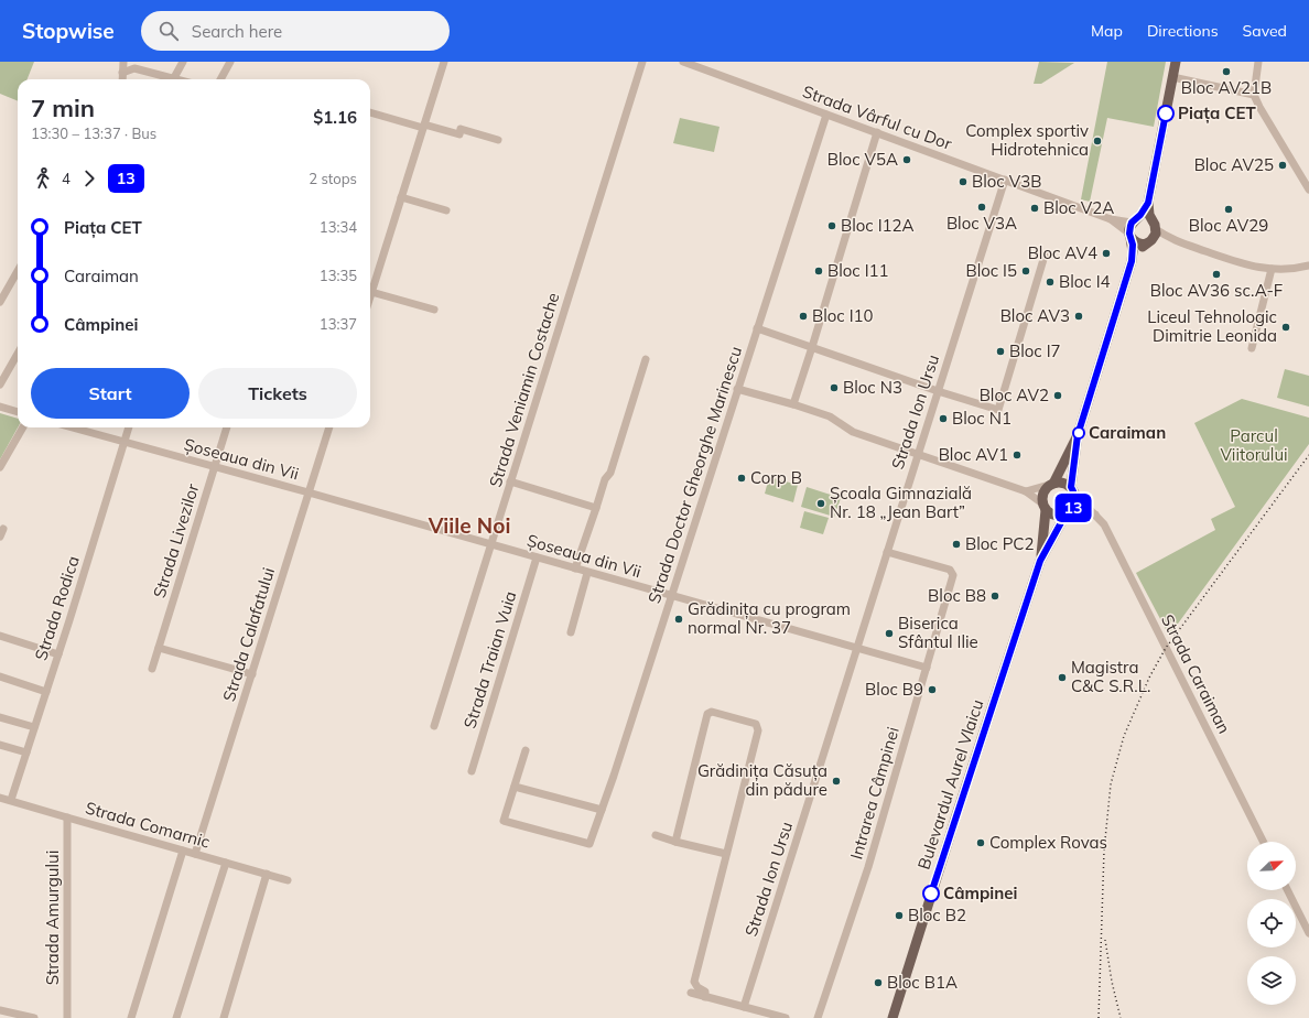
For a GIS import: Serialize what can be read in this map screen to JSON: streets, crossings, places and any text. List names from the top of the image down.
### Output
{
  "streets": {
    "main road": ["Bulevardul Aurel Vlaicu"],
    "street": [
      "Strada Vârful cu Dor",
      "Strada Veniamin Costache",
      "Strada Ion Ursu",
      "Șoseaua din Vii",
      "Strada Doctor Gheorghe Marinescu",
      "Strada Livezilor",
      "Strada Rodica",
      "Strada Calafatului",
      "Strada Traian Vuia",
      "Strada Caraiman",
      "Intrarea Câmpinei",
      "Strada Comarnic",
      "Strada Amurgului"
    ]
  },
  "crossings": [
    ["Strada Vârful cu Dor", "Strada Ion Ursu"],
    ["Strada Vârful cu Dor", "Strada Doctor Gheorghe Marinescu"],
    ["Strada Veniamin Costache", "Șoseaua din Vii"],
    ["Strada Ion Ursu", "Șoseaua din Vii"],
    ["Strada Ion Ursu", "Intrarea Câmpinei"],
    ["Șoseaua din Vii", "Strada Doctor Gheorghe Marinescu"],
    ["Șoseaua din Vii", "Strada Livezilor"],
    ["Șoseaua din Vii", "Strada Rodica"],
    ["Șoseaua din Vii", "Strada Calafatului"],
    ["Șoseaua din Vii", "Strada Traian Vuia"],
    ["Șoseaua din Vii", "Intrarea Câmpinei"],
    ["Strada Rodica", "Strada Comarnic"],
    ["Strada Calafatului", "Strada Comarnic"],
    ["Strada Caraiman", "Bulevardul Aurel Vlaicu"],
    ["Strada Comarnic", "Strada Amurgului"]
  ],
  "districts": ["Viile Noi"],
  "parks": ["Parcul Viitorului"],
  "places": [
    "Bloc AV21B",
    "Piața CET",
    "Complex sportiv Hidrotehnica",
    "Bloc V5A",
    "Bloc AV25",
    "Bloc V3B",
    "Bloc V3A",
    "Bloc V2A",
    "Bloc AV29",
    "Bloc I12A",
    "Bloc AV4",
    "Bloc I11",
    "Bloc I5",
    "Bloc AV36 sc.A-F",
    "Bloc I4",
    "Bloc I10",
    "Bloc AV3",
    "Liceul Tehnologic Dimitrie Leonida",
    "Bloc I7",
    "Bloc N3",
    "Bloc AV2",
    "Bloc N1",
    "Caraiman",
    "Bloc AV1",
    "Corp B",
    "Școala Gimnazială Nr. 18 „Jean Bart”",
    "Bloc PC2",
    "Bloc B8",
    "Grădinița cu program normal Nr. 37",
    "Biserica Sfântul Ilie",
    "Magistra C&C S.R.L.",
    "Bloc B9",
    "Grădinița Căsuța din pădure",
    "Complex Rovas",
    "Câmpinei",
    "Bloc B2",
    "Bloc B1A"
  ],
  "lines": ["bus line 13"],
  "north": "top right",
  "page": {
    "header": "Stopwise",
    "search": "Search here",
    "nav": ["Map", "Directions", "Saved"],
    "on_map": "13",
    "heading": ["7 min", "13:30 – 13:37 · Bus", "$1.16"],
    "legs": ["4", "13", "2 stops"],
    "list": [
      {
        "name": "Piața CET",
        "value": "13:34"
      },
      {
        "name": "Caraiman",
        "value": "13:35"
      },
      {
        "name": "Câmpinei",
        "value": "13:37"
      }
    ],
    "buttons": ["Start", "Tickets"]
  }
}
